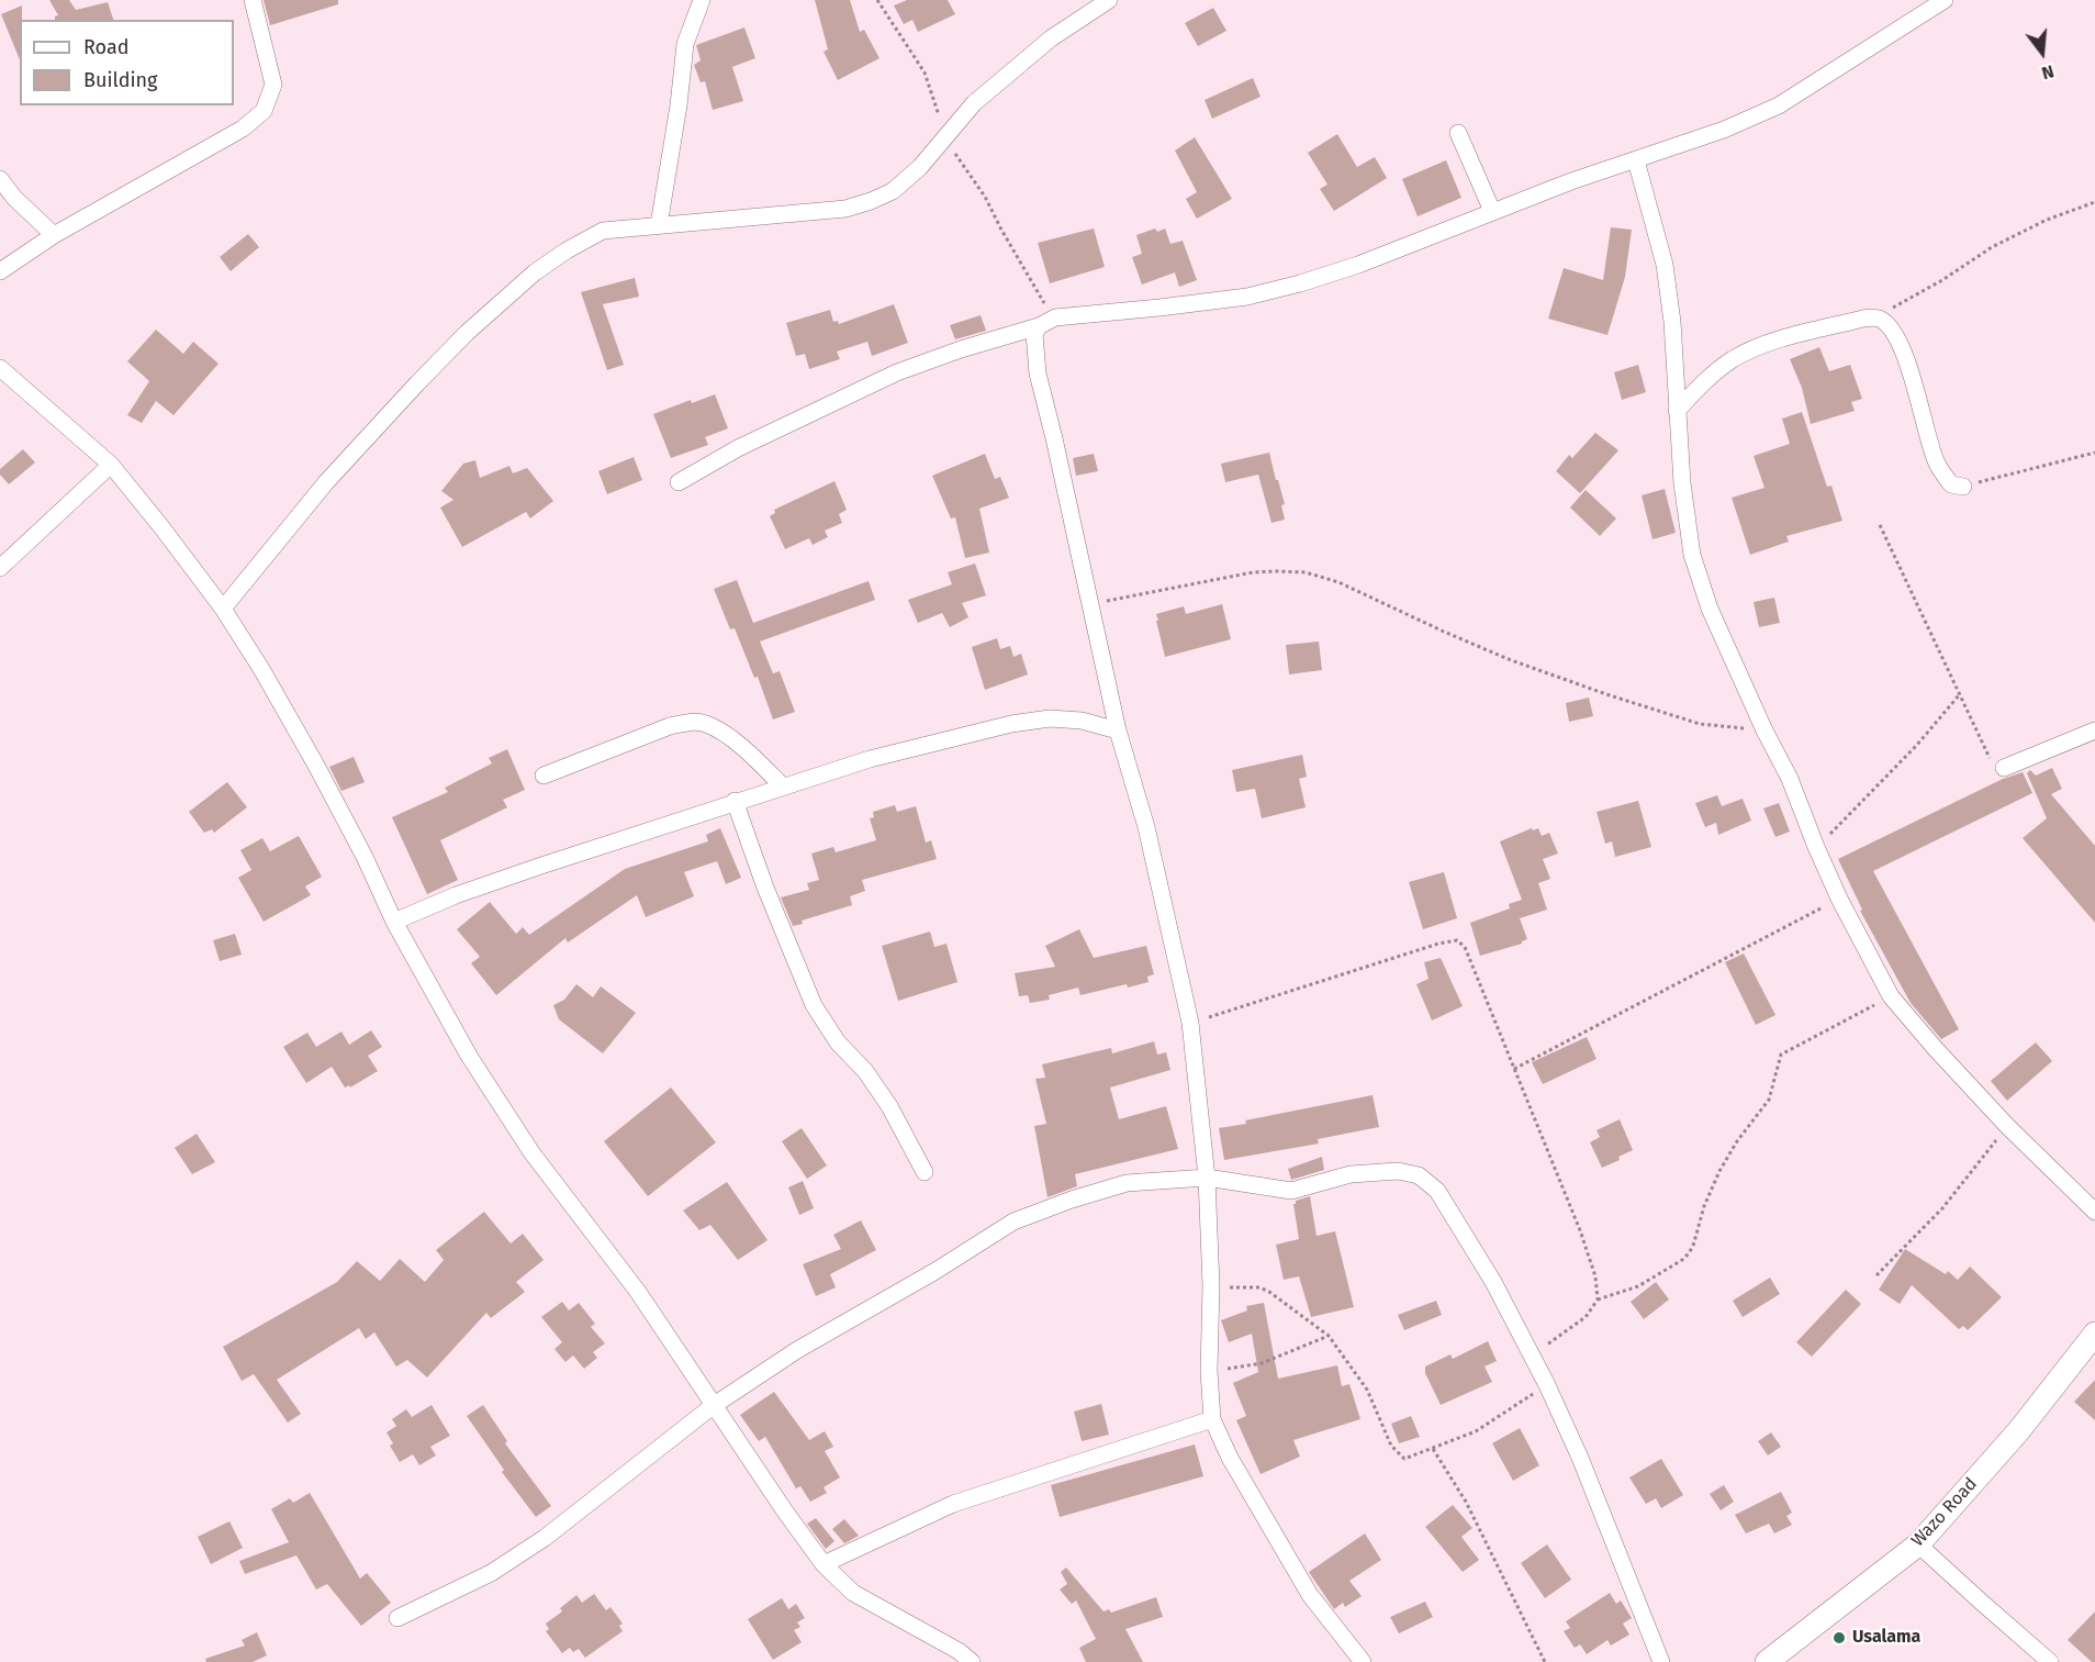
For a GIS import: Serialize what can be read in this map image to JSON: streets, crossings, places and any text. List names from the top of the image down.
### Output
{
  "streets": {
    "main road": ["Wazo Road"]
  },
  "places": ["Usalama"],
  "legend": ["Road", "Building"],
  "north": "bottom"
}
